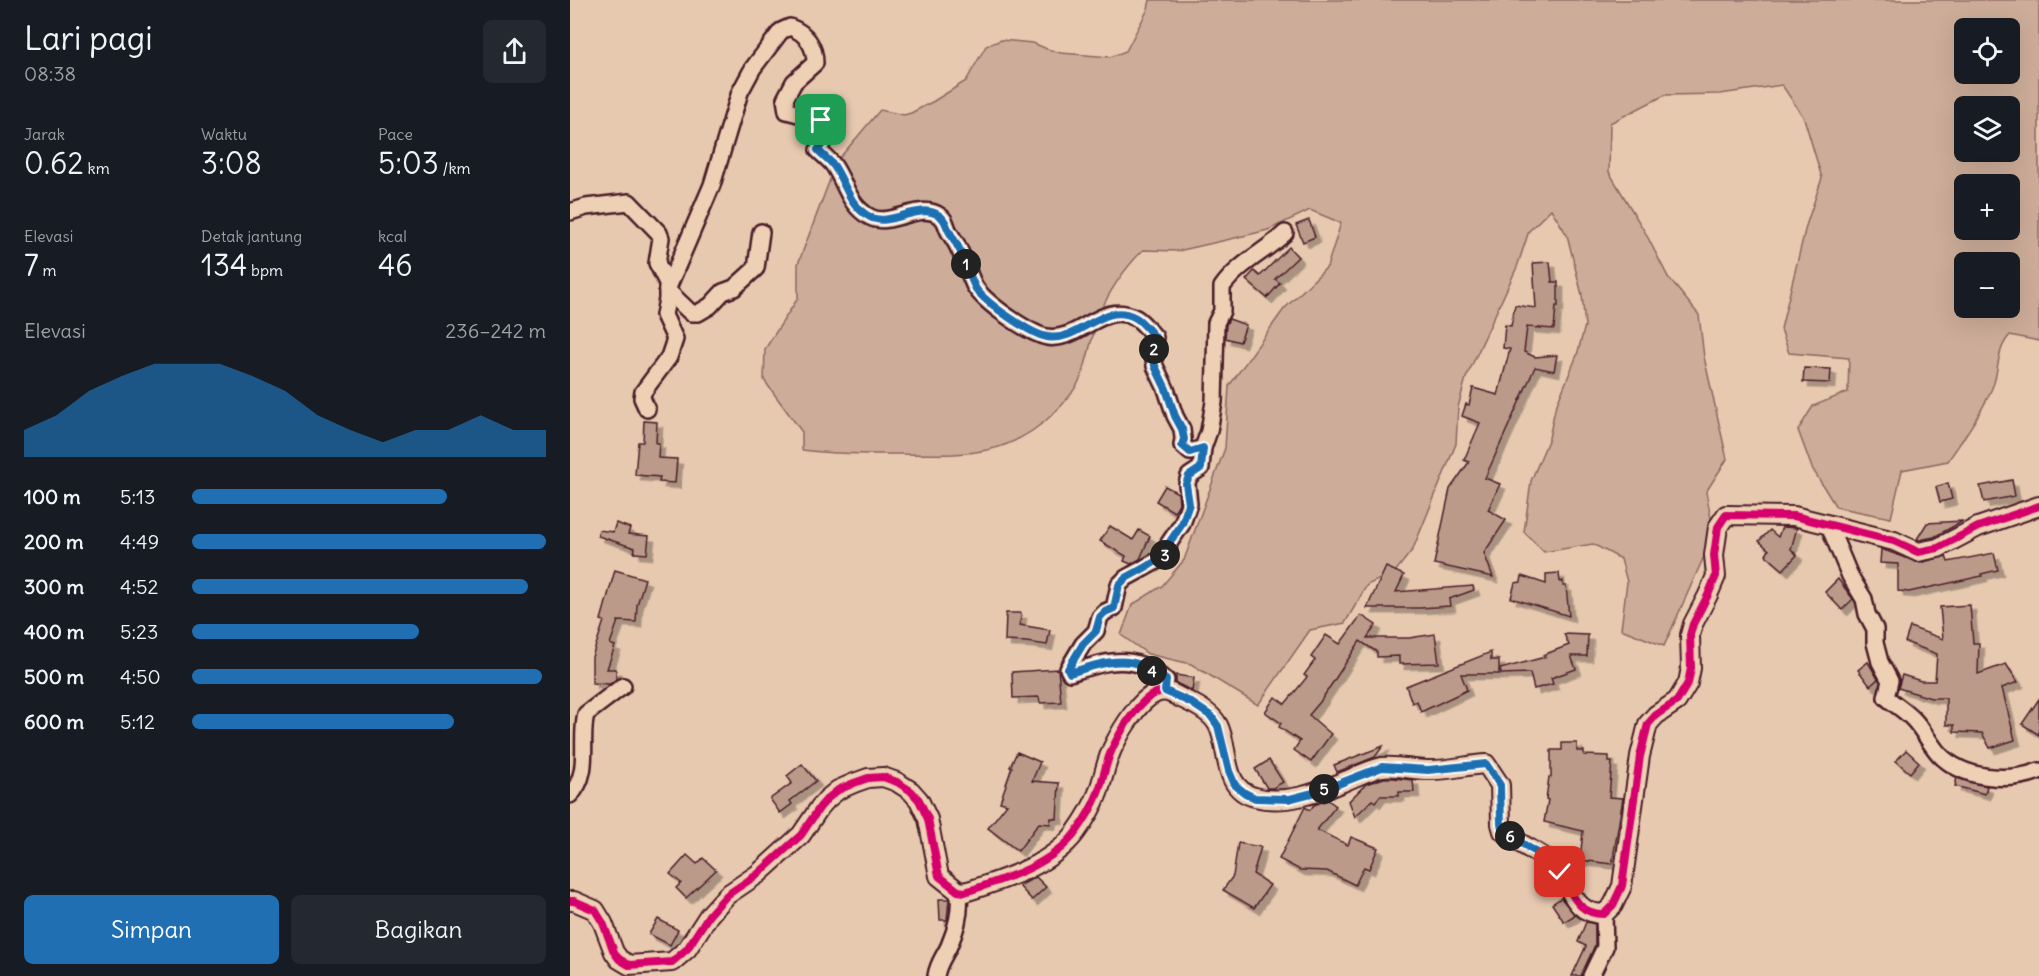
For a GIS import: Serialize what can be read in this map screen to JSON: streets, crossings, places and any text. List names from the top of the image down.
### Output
{
  "page": {
    "heading": ["Lari pagi", "08:38"],
    "map_buttons": ["+", "−"],
    "stats": [
      ["Jarak", "0.62 km"],
      ["Waktu", "3:08"],
      ["Pace", "5:03 /km"],
      ["Elevasi", "7 m"],
      ["Detak jantung", "134 bpm"],
      ["kcal", "46"]
    ],
    "pins": [
      "1",
      "2",
      "3",
      "4",
      "5",
      "6"
    ],
    "chart": ["Elevasi", "236–242 m"],
    "list": [
      {
        "name": "100 m",
        "note": "5:13"
      },
      {
        "name": "200 m",
        "note": "4:49"
      },
      {
        "name": "300 m",
        "note": "4:52"
      },
      {
        "name": "400 m",
        "note": "5:23"
      },
      {
        "name": "500 m",
        "note": "4:50"
      },
      {
        "name": "600 m",
        "note": "5:12"
      }
    ],
    "buttons": ["Simpan", "Bagikan"]
  }
}
